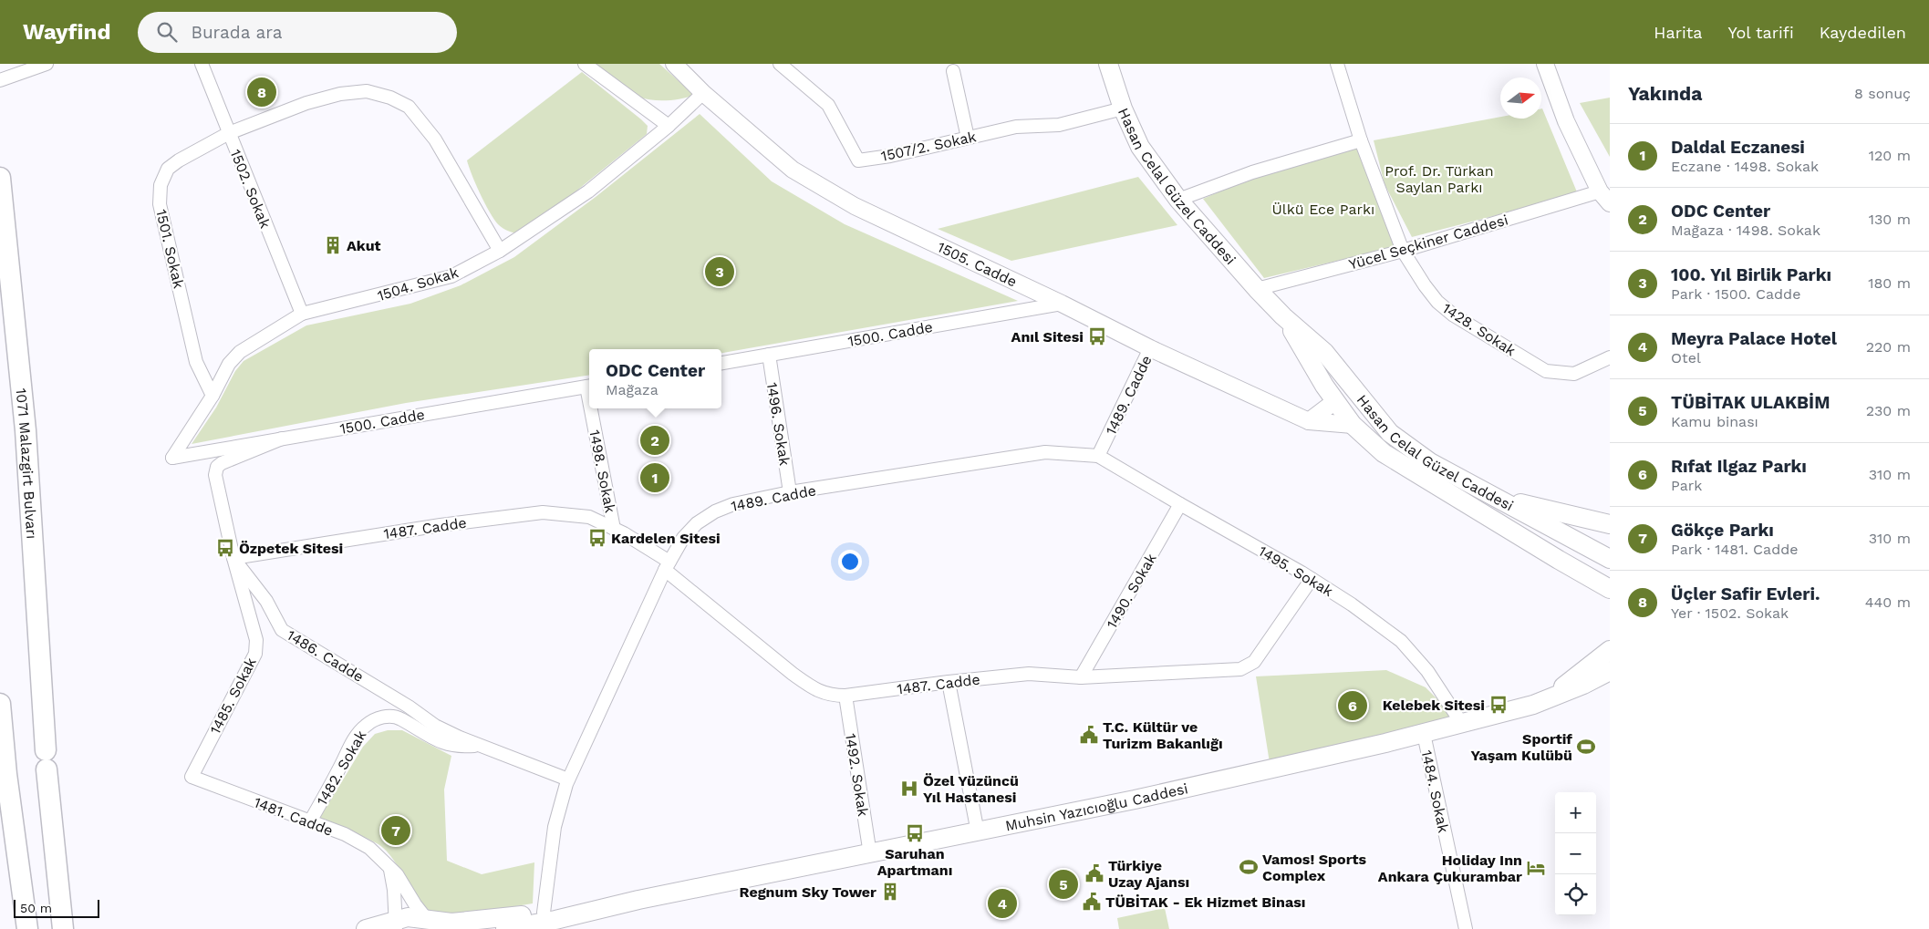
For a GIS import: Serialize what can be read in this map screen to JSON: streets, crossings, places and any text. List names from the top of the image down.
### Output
{
  "streets": {
    "main road": ["Hasan Celal Güzel Caddesi", "1071 Malazgirt Bulvarı", "Muhsin Yazıcıoğlu Caddesi"],
    "street": [
      "1507/2. Sokak",
      "1502. Sokak",
      "Yücel Seçkiner Caddesi",
      "1501. Sokak",
      "1505. Cadde",
      "1504. Sokak",
      "1428. Sokak",
      "1500. Cadde",
      "1489. Cadde",
      "1496. Sokak",
      "1498. Sokak",
      "1487. Cadde",
      "1495. Sokak",
      "1490. Sokak",
      "1486. Cadde",
      "1485. Sokak",
      "1482. Sokak",
      "1492. Sokak",
      "1484. Sokak",
      "1481. Cadde"
    ]
  },
  "crossings": [
    ["1507/2. Sokak", "Hasan Celal Güzel Caddesi"],
    ["Hasan Celal Güzel Caddesi", "Yücel Seçkiner Caddesi"],
    ["Hasan Celal Güzel Caddesi", "1505. Cadde"],
    ["1502. Sokak", "1501. Sokak"],
    ["1502. Sokak", "1504. Sokak"],
    ["Yücel Seçkiner Caddesi", "1428. Sokak"],
    ["1501. Sokak", "1504. Sokak"],
    ["1505. Cadde", "1504. Sokak"],
    ["1505. Cadde", "1500. Cadde"],
    ["1505. Cadde", "1489. Cadde"],
    ["1504. Sokak", "1500. Cadde"],
    ["1500. Cadde", "1496. Sokak"],
    ["1500. Cadde", "1486. Cadde"],
    ["1489. Cadde", "1496. Sokak"],
    ["1489. Cadde", "1487. Cadde"],
    ["1489. Cadde", "1495. Sokak"],
    ["1489. Cadde", "1486. Cadde"],
    ["1489. Cadde", "Muhsin Yazıcıoğlu Caddesi"],
    ["1498. Sokak", "1487. Cadde"],
    ["1487. Cadde", "1495. Sokak"],
    ["1487. Cadde", "1490. Sokak"],
    ["1487. Cadde", "1486. Cadde"],
    ["1487. Cadde", "1485. Sokak"],
    ["1487. Cadde", "1492. Sokak"],
    ["1495. Sokak", "1490. Sokak"],
    ["1495. Sokak", "Muhsin Yazıcıoğlu Caddesi"],
    ["1486. Cadde", "1485. Sokak"],
    ["1486. Cadde", "1482. Sokak"],
    ["1485. Sokak", "1481. Cadde"],
    ["1482. Sokak", "1481. Cadde"],
    ["1492. Sokak", "Muhsin Yazıcıoğlu Caddesi"],
    ["1484. Sokak", "Muhsin Yazıcıoğlu Caddesi"],
    ["Muhsin Yazıcıoğlu Caddesi", "1481. Cadde"]
  ],
  "parks": ["Prof. Dr. Türkan Saylan Parkı", "Ülkü Ece Parkı"],
  "places": {
    "building": ["Akut", "Regnum Sky Tower"],
    "bus stop": [
      "Anıl Sitesi",
      "Kardelen Sitesi",
      "Özpetek Sitesi",
      "Kelebek Sitesi",
      "Saruhan Apartmanı"
    ],
    "public building": ["T.C. Kültür ve Turizm Bakanlığı", "Türkiye Uzay Ajansı", "TÜBİTAK - Ek Hizmet Binası"],
    "sports": ["Sportif Yaşam Kulübü", "Vamos! Sports Complex"],
    "hospital": ["Özel Yüzüncü Yıl Hastanesi"],
    "hotel": ["Holiday Inn Ankara Çukurambar"]
  },
  "scale_bar": "50 m",
  "north": "right",
  "page": {
    "header": "Wayfind",
    "search": "Burada ara",
    "nav": ["Harita", "Yol tarifi", "Kaydedilen"],
    "heading": ["Yakında", "8 sonuç"],
    "pins": [
      "8",
      "3",
      "2",
      "1",
      "6",
      "7",
      "5",
      "4"
    ],
    "list": [
      {
        "mark": "1",
        "name": "Daldal Eczanesi",
        "note": "Eczane · 1498. Sokak",
        "value": "120 m"
      },
      {
        "mark": "2",
        "name": "ODC Center",
        "note": "Mağaza · 1498. Sokak",
        "value": "130 m"
      },
      {
        "mark": "3",
        "name": "100. Yıl Birlik Parkı",
        "note": "Park · 1500. Cadde",
        "value": "180 m"
      },
      {
        "mark": "4",
        "name": "Meyra Palace Hotel",
        "note": "Otel",
        "value": "220 m"
      },
      {
        "mark": "5",
        "name": "TÜBİTAK ULAKBİM",
        "note": "Kamu binası",
        "value": "230 m"
      },
      {
        "mark": "6",
        "name": "Rıfat Ilgaz Parkı",
        "note": "Park",
        "value": "310 m"
      },
      {
        "mark": "7",
        "name": "Gökçe Parkı",
        "note": "Park · 1481. Cadde",
        "value": "310 m"
      },
      {
        "mark": "8",
        "name": "Üçler Safir Evleri.",
        "note": "Yer · 1502. Sokak",
        "value": "440 m"
      }
    ],
    "popup": ["ODC Center", "Mağaza"],
    "map_buttons": ["+", "−"],
    "scale": "50 m"
  }
}
